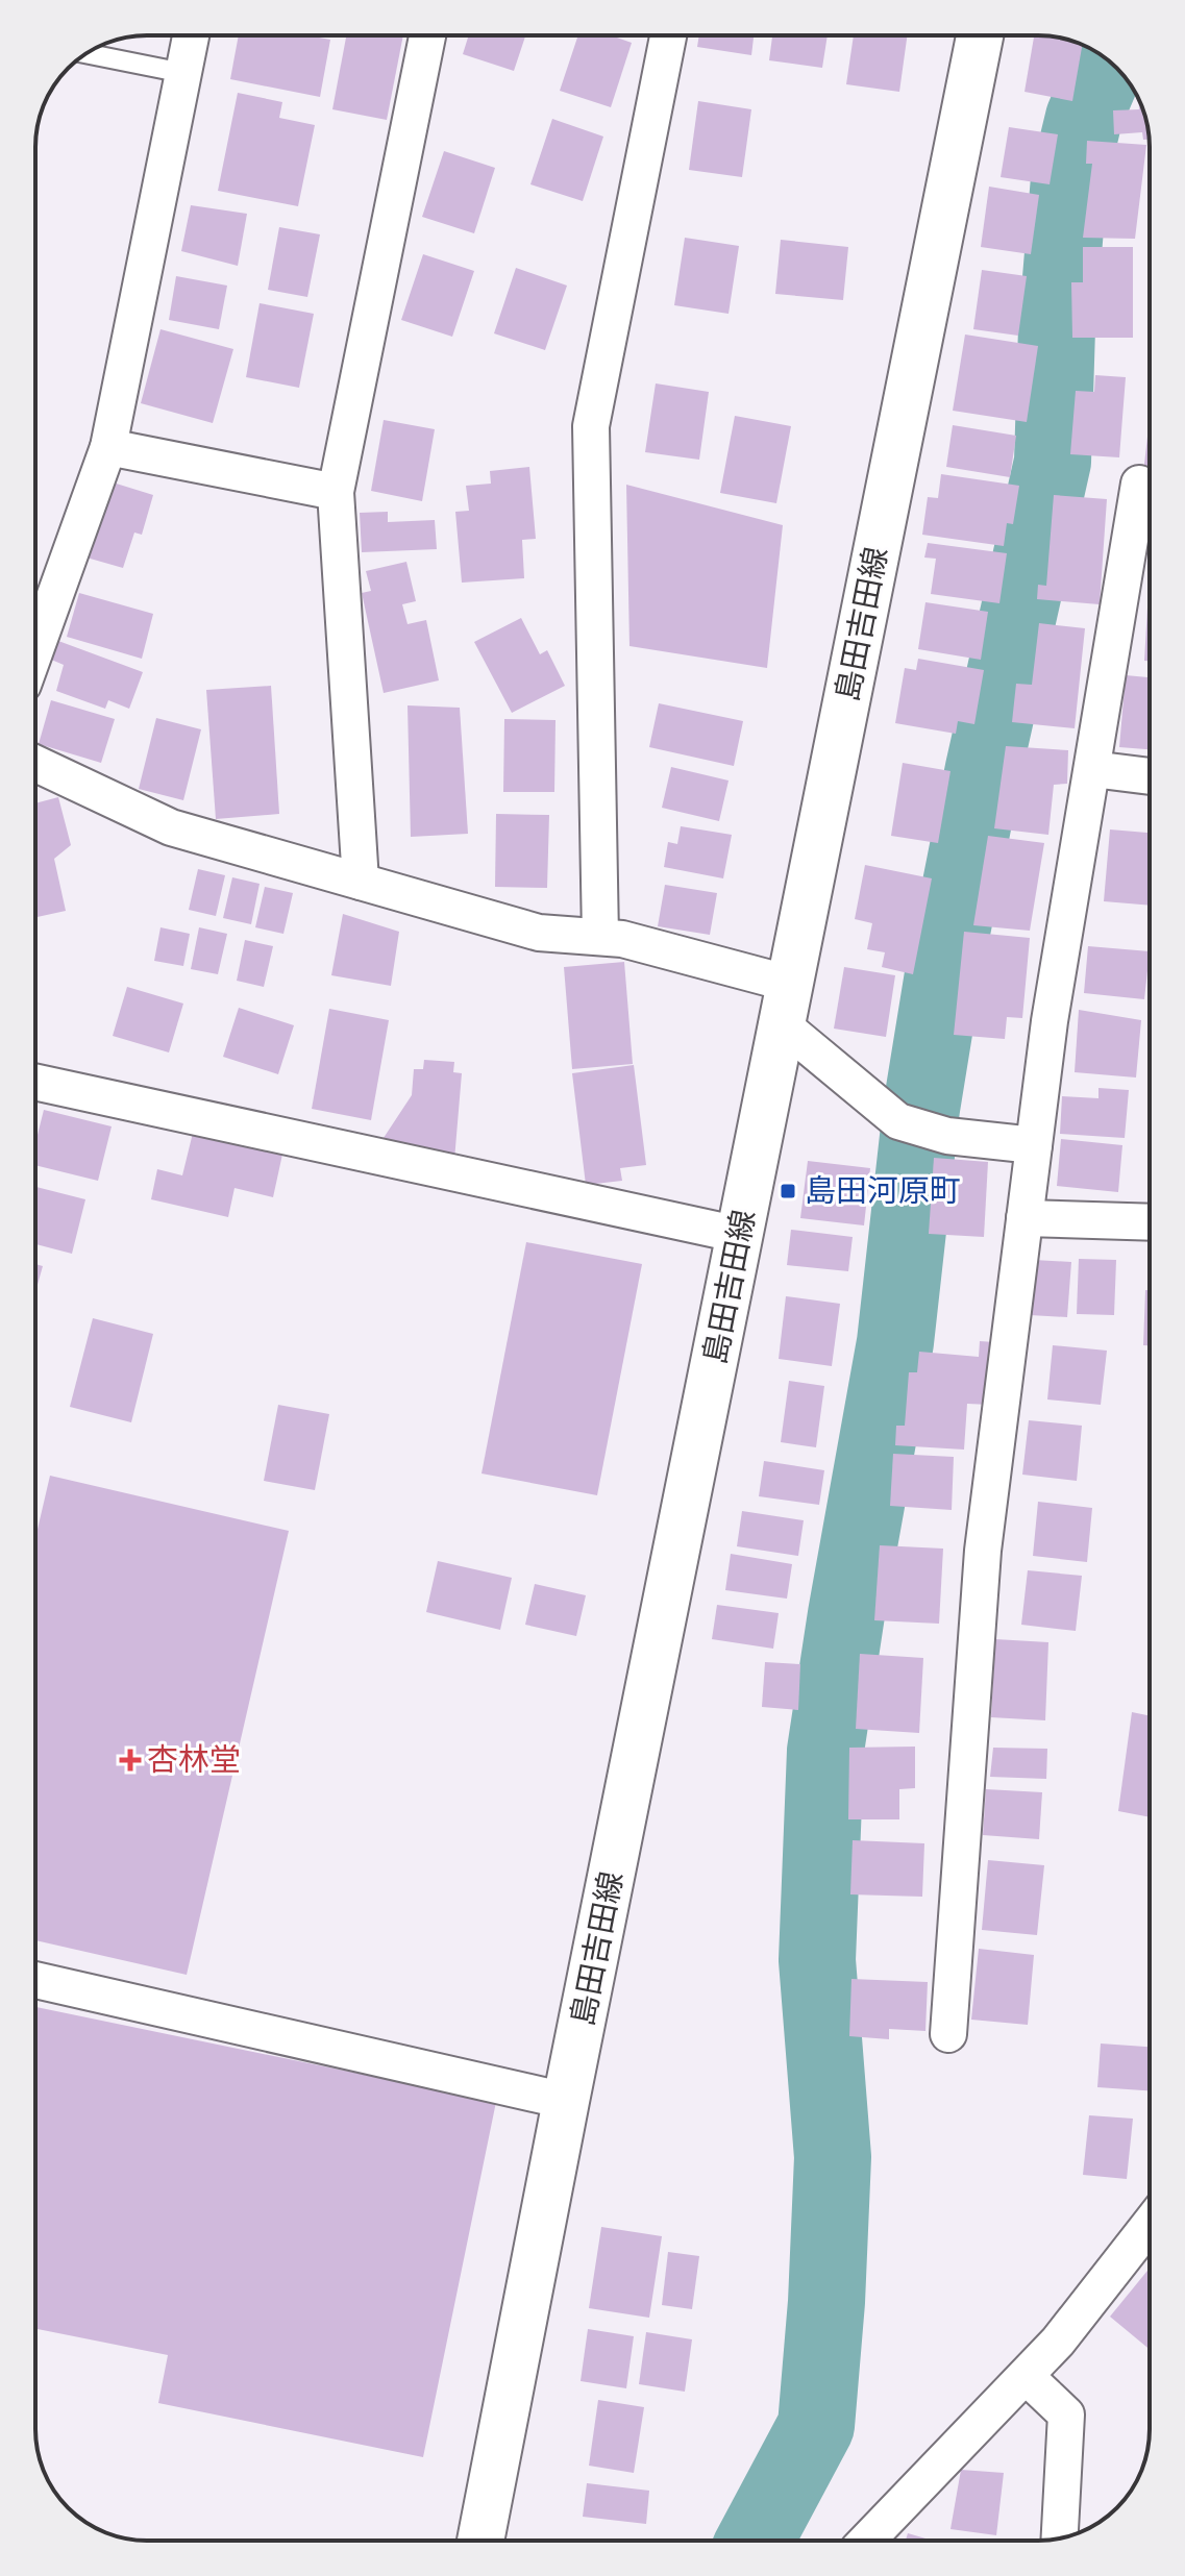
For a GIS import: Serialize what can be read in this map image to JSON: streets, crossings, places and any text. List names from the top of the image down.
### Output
{
  "streets": {
    "main road": ["島田吉田線"]
  },
  "places": {
    "transit": ["島田河原町"],
    "health": ["杏林堂"]
  }
}
